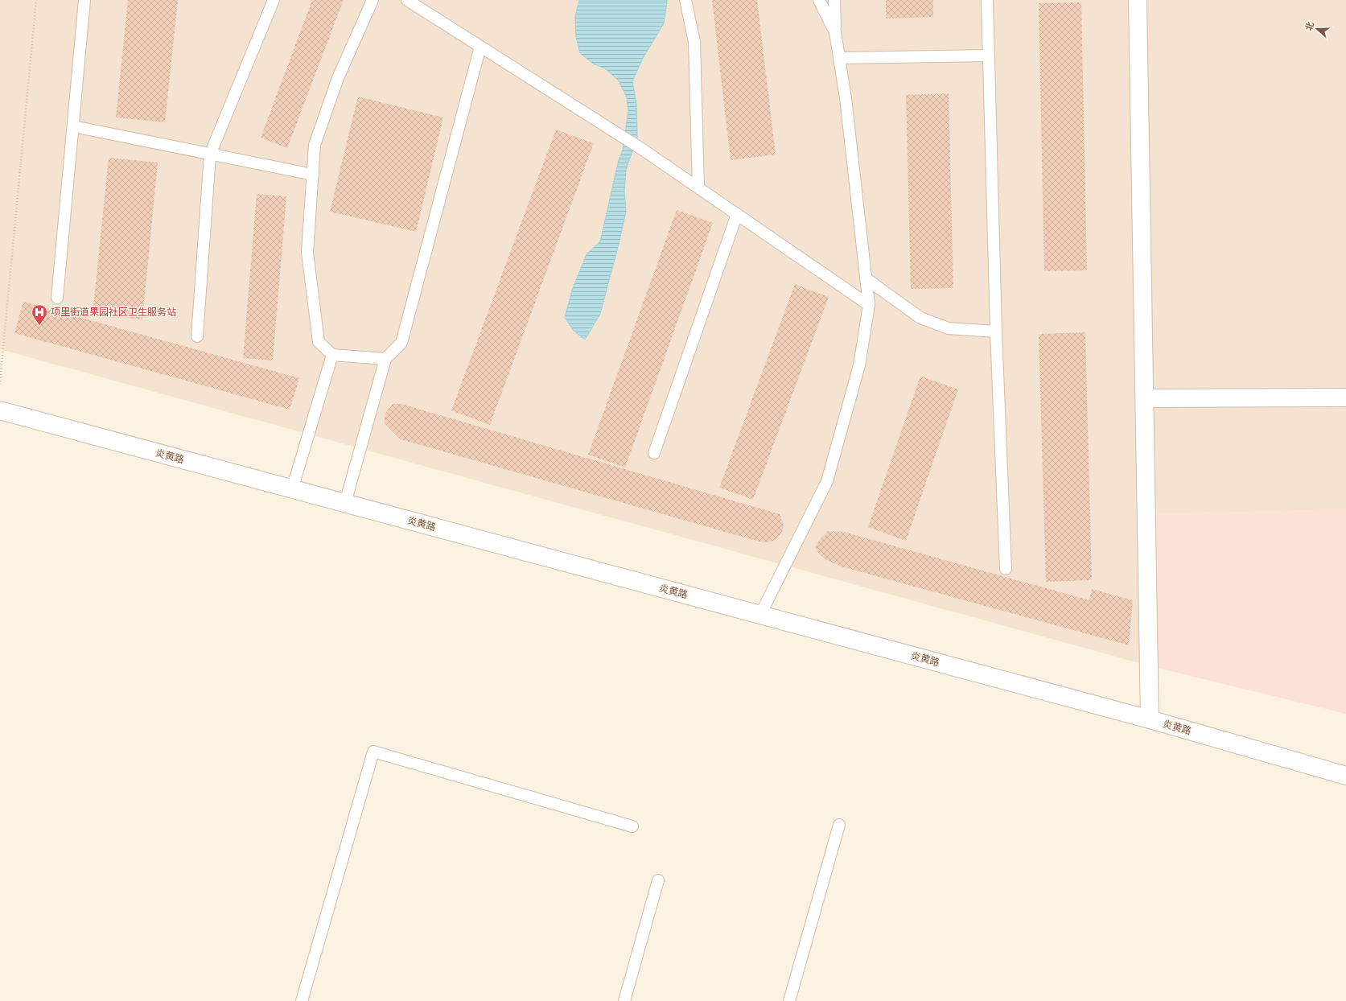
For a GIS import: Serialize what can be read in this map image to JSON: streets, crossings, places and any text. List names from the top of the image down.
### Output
{
  "streets": {
    "street": ["炎黄路"]
  },
  "places": {
    "hospital": ["项里街道果园社区卫生服务站"]
  },
  "north": "left"
}
